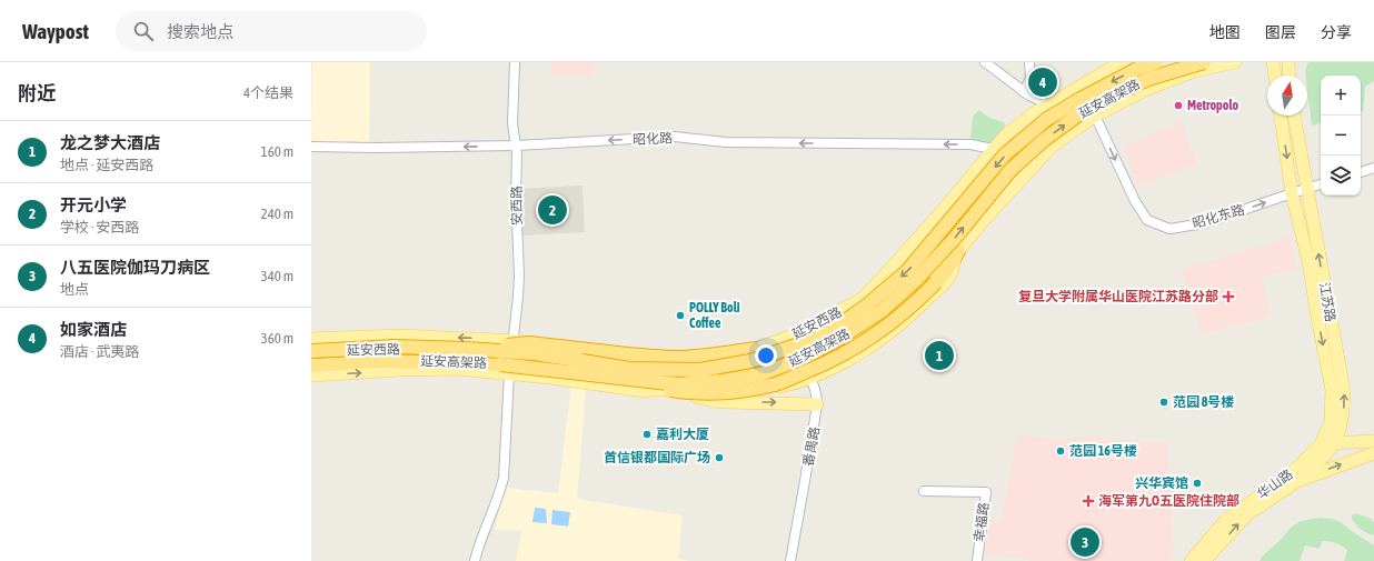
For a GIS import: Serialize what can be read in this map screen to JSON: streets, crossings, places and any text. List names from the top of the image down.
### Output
{
  "streets": {
    "highway": ["延安高架路"],
    "main road": ["江苏路", "延安西路", "华山路"],
    "street": [
      "昭化路",
      "安西路",
      "昭化东路",
      "番禺路",
      "幸福路"
    ]
  },
  "crossings": [
    ["延安高架路", "延安西路"],
    ["昭化路", "安西路"],
    ["昭化路", "延安西路"],
    ["安西路", "延安西路"],
    ["昭化东路", "江苏路"],
    ["昭化东路", "延安西路"],
    ["江苏路", "华山路"],
    ["延安西路", "番禺路"]
  ],
  "one_way": ["昭化路"],
  "places": {
    "other": [
      "Metropolo",
      "POLLY Boli Coffee",
      "范园 8号楼",
      "嘉利大厦",
      "范园 16号楼",
      "首信银都国际广场",
      "兴华宾馆"
    ],
    "health": ["复旦大学附属华山医院江苏路分部", "海军第九O五医院住院部"]
  },
  "north": "top",
  "page": {
    "header": "Waypost",
    "search": "搜索地点",
    "nav": ["地图", "图层", "分享"],
    "heading": ["附近", "4个结果"],
    "pins": [
      "4",
      "2",
      "1",
      "3"
    ],
    "map_buttons": ["+", "−"],
    "list": [
      {
        "mark": "1",
        "name": "龙之梦大酒店",
        "note": "地点 · 延安西路",
        "value": "160 m"
      },
      {
        "mark": "2",
        "name": "开元小学",
        "note": "学校 · 安西路",
        "value": "240 m"
      },
      {
        "mark": "3",
        "name": "八五医院伽玛刀病区",
        "note": "地点",
        "value": "340 m"
      },
      {
        "mark": "4",
        "name": "如家酒店",
        "note": "酒店 · 武夷路",
        "value": "360 m"
      }
    ]
  }
}
